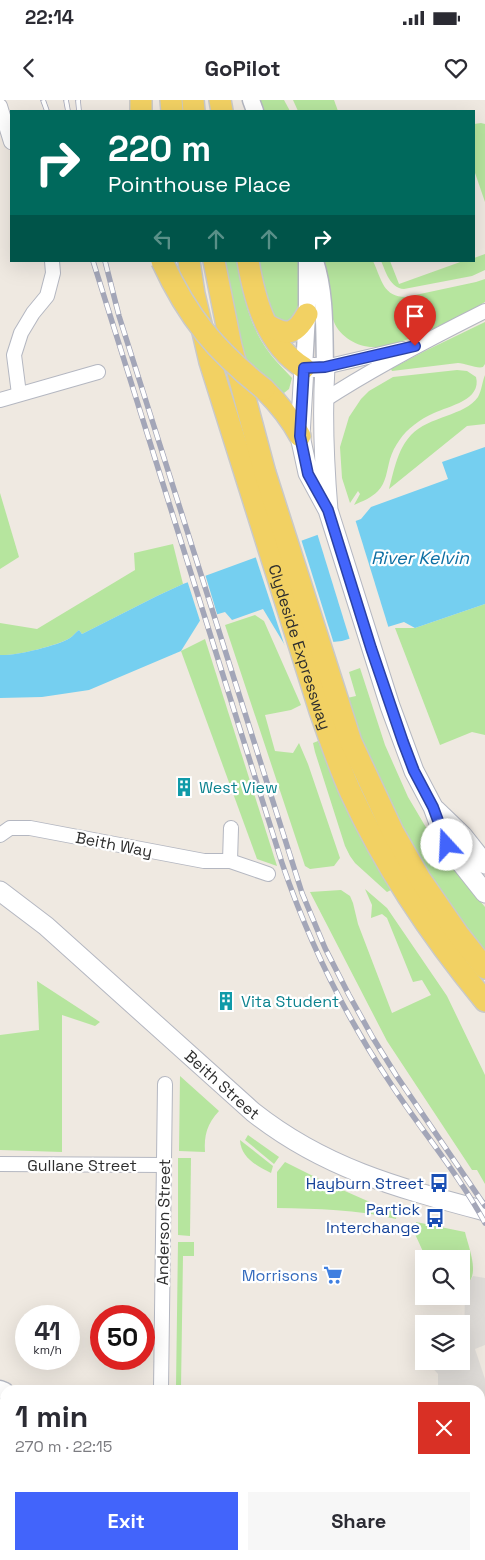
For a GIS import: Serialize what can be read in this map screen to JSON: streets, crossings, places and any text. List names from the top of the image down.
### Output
{
  "streets": {
    "main road": ["Clydeside Expressway", "Beith Street"],
    "street": ["Beith Way", "Gullane Street", "Anderson Street"]
  },
  "crossings": [
    ["Gullane Street", "Anderson Street"]
  ],
  "water": ["River Kelvin"],
  "places": {
    "building": ["West View", "Vita Student"],
    "bus stop": ["Hayburn Street", "Partick Interchange"],
    "supermarket": ["Morrisons"]
  },
  "page": {
    "status": "22:14",
    "header": "GoPilot",
    "turn": ["220 m", "Pointhouse Place"],
    "speed": "41 km/h",
    "limit": "50",
    "heading": ["1 min", "270 m · 22:15"],
    "buttons": ["Exit", "Share"]
  }
}
